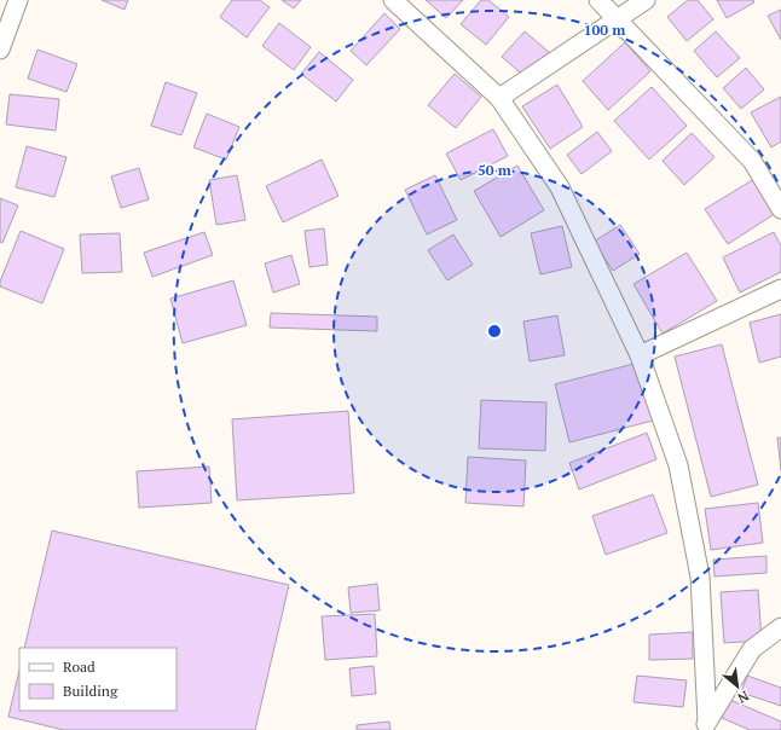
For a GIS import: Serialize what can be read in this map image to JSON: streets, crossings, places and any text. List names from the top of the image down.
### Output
{
  "legend": ["Road", "Building"],
  "north": "bottom right",
  "rings": ["100 m", "50 m"]
}
